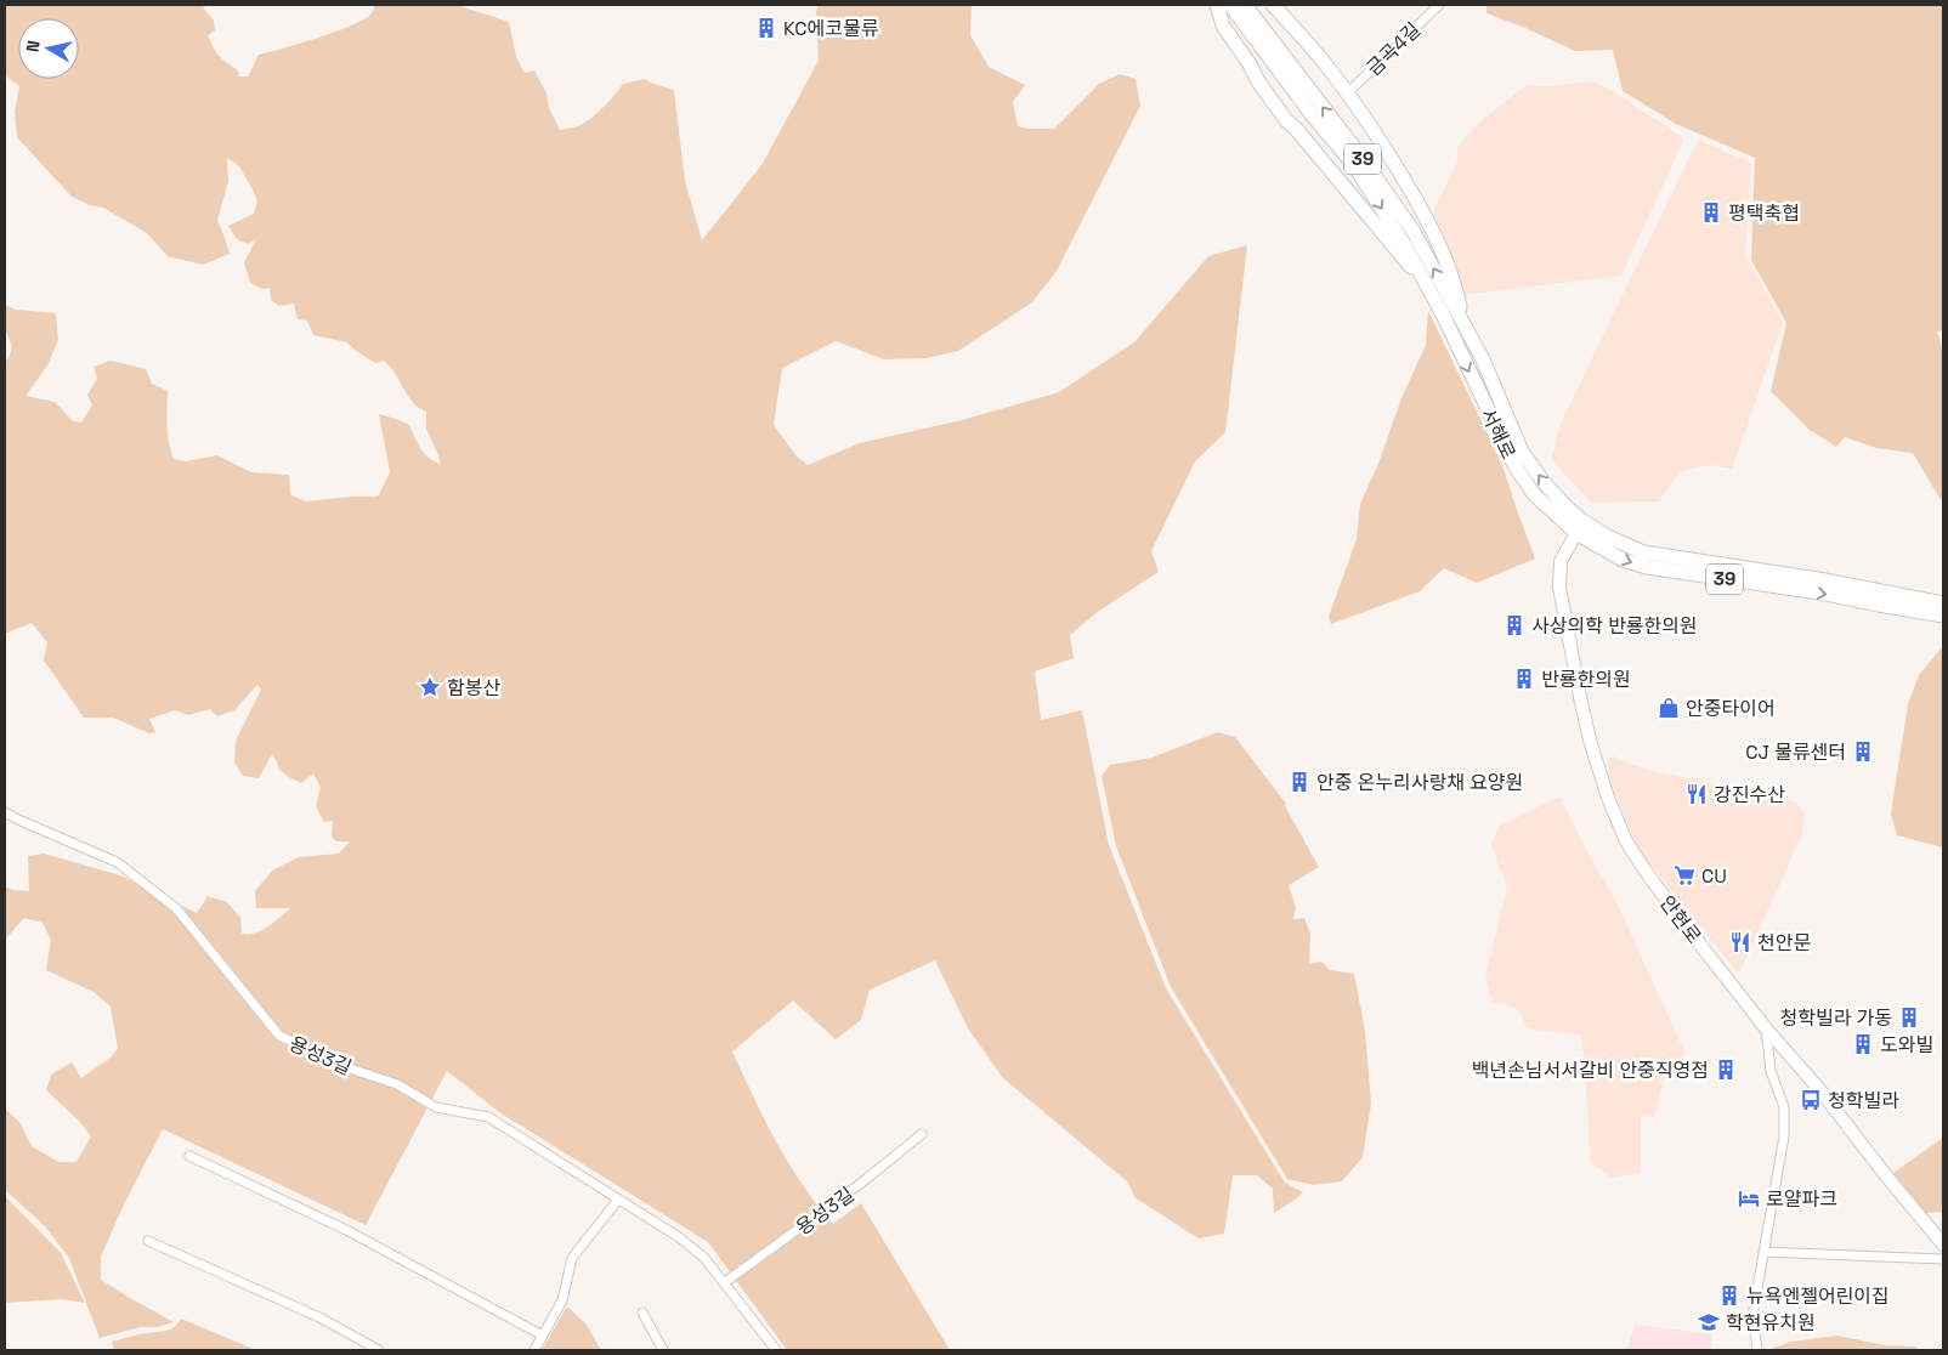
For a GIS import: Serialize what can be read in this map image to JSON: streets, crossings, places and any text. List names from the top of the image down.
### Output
{
  "streets": {
    "main road": ["39", "서해로", "안현로"],
    "street": ["금곡4길", "용성3길"]
  },
  "crossings": [
    ["서해로", "안현로"]
  ],
  "places": {
    "building": [
      "KC에코물류",
      "평택축협",
      "사상의학 반룡한의원",
      "반룡한의원",
      "CJ 물류센터",
      "안중 온누리사랑채 요양원",
      "청학빌라 가동",
      "도와빌",
      "백년손님서서갈비 안중직영점",
      "뉴욕엔젤어린이집"
    ],
    "place": ["함봉산"],
    "shop": ["안중타이어"],
    "restaurant": ["강진수산", "천안문"],
    "supermarket": ["CU"],
    "bus stop": ["청학빌라"],
    "hotel": ["로얄파크"],
    "school or university": ["학현유치원"]
  },
  "north": "left"
}
